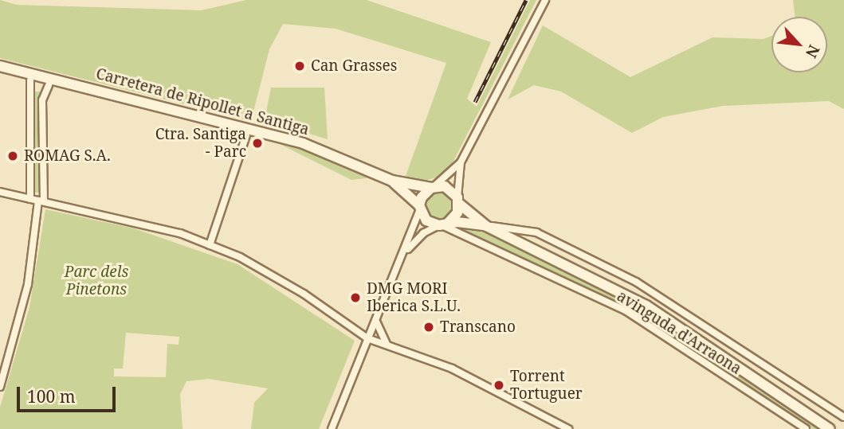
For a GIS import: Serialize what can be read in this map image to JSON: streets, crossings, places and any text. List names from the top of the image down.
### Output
{
  "streets": {
    "main road": ["Carretera de Ripollet a Santiga"],
    "street": ["avinguda d'Arraona"]
  },
  "parks": ["Parc dels Pinetons"],
  "places": [
    "Can Grasses",
    "Ctra. Santiga - Parc",
    "ROMAG S.A.",
    "DMG MORI Iberica S.L.U.",
    "Transcano",
    "Torrent Tortuguer"
  ],
  "scale_bar": "100 m",
  "north": "bottom right"
}
